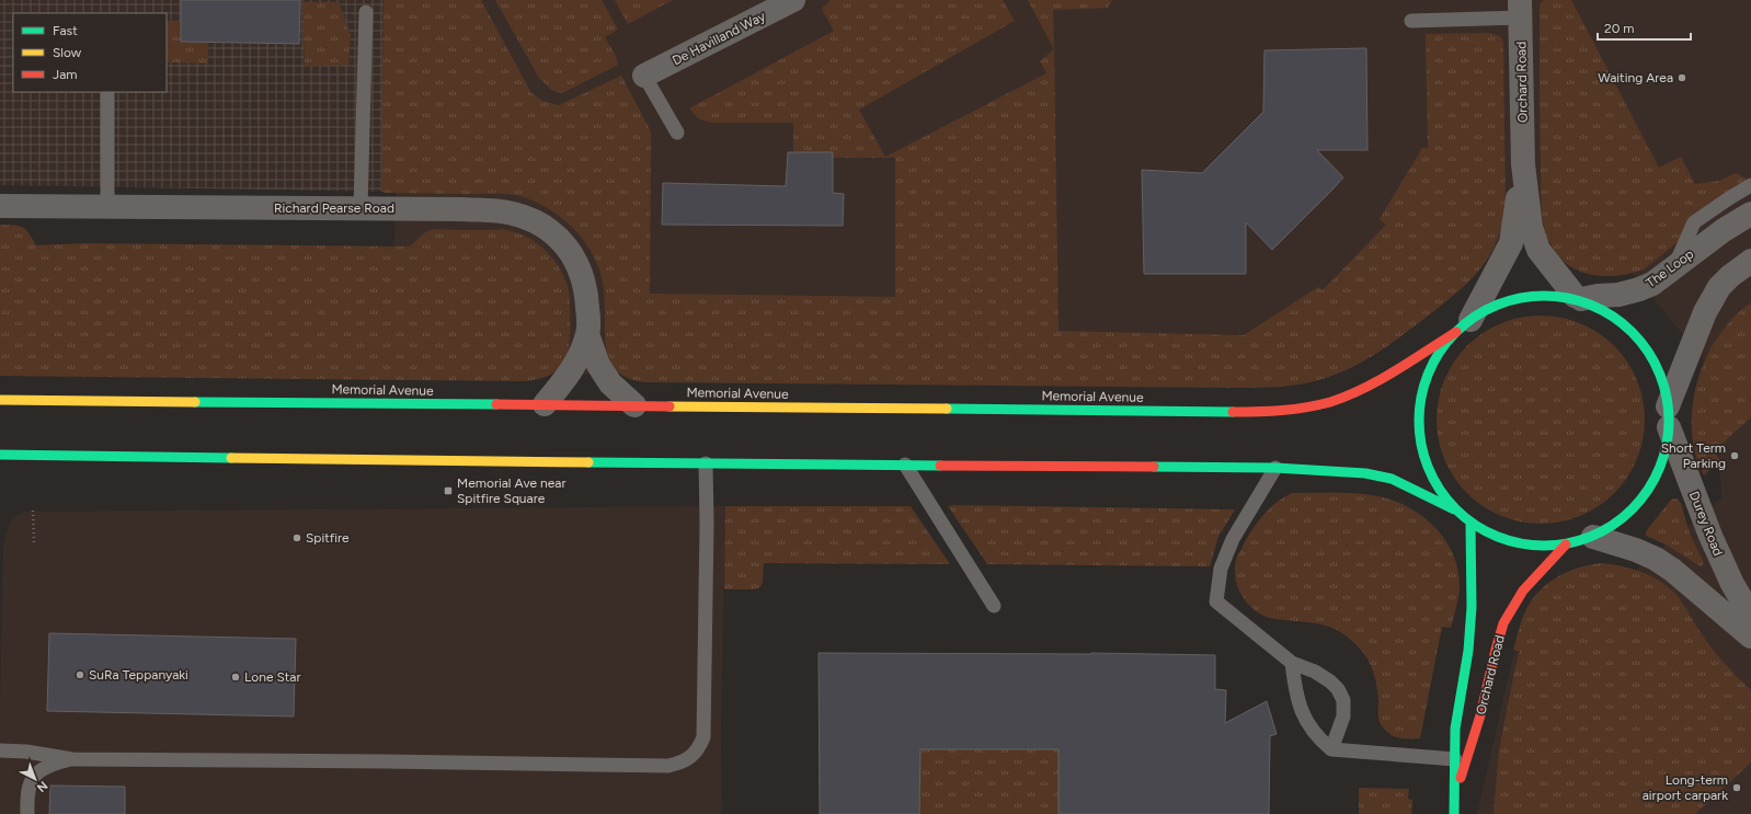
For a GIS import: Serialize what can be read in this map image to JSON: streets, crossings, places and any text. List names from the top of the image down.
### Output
{
  "streets": {
    "main road": ["Orchard Road", "Memorial Avenue"],
    "street": [
      "De Havilland Way",
      "Richard Pearse Road",
      "The Loop",
      "Durey Road"
    ]
  },
  "crossings": [
    ["Orchard Road", "The Loop"],
    ["Orchard Road", "Memorial Avenue"],
    ["Richard Pearse Road", "Memorial Avenue"],
    ["The Loop", "Memorial Avenue"]
  ],
  "places": {
    "other": [
      "Waiting Area",
      "Short Term Parking",
      "Spitfire",
      "SuRa Teppanyaki",
      "Lone Star",
      "Long-term airport carpark"
    ],
    "transit": ["Memorial Ave near Spitfire Square"]
  },
  "legend": ["Fast", "Slow", "Jam"],
  "scale_bar": "20 m",
  "north": "bottom right"
}
